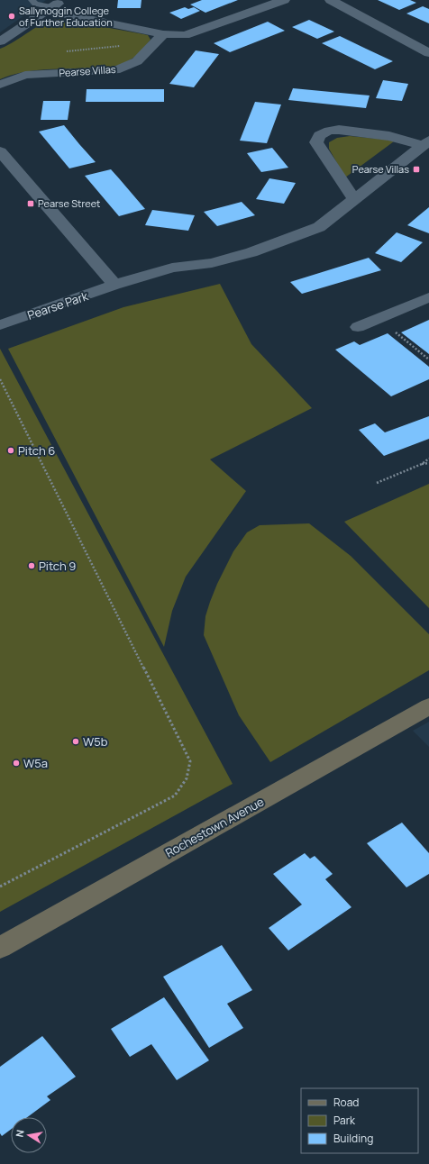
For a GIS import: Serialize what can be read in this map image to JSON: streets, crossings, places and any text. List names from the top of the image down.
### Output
{
  "streets": {
    "main road": ["Rochestown Avenue"],
    "street": ["Pearse Villas", "Pearse Park"]
  },
  "places": {
    "other": [
      "Sallynoggin College of Further Education",
      "Pitch 6",
      "Pitch 9",
      "W5b",
      "W5a"
    ],
    "transit": ["Pearse Villas", "Pearse Street"]
  },
  "legend": ["Road", "Park", "Building"],
  "north": "left"
}
